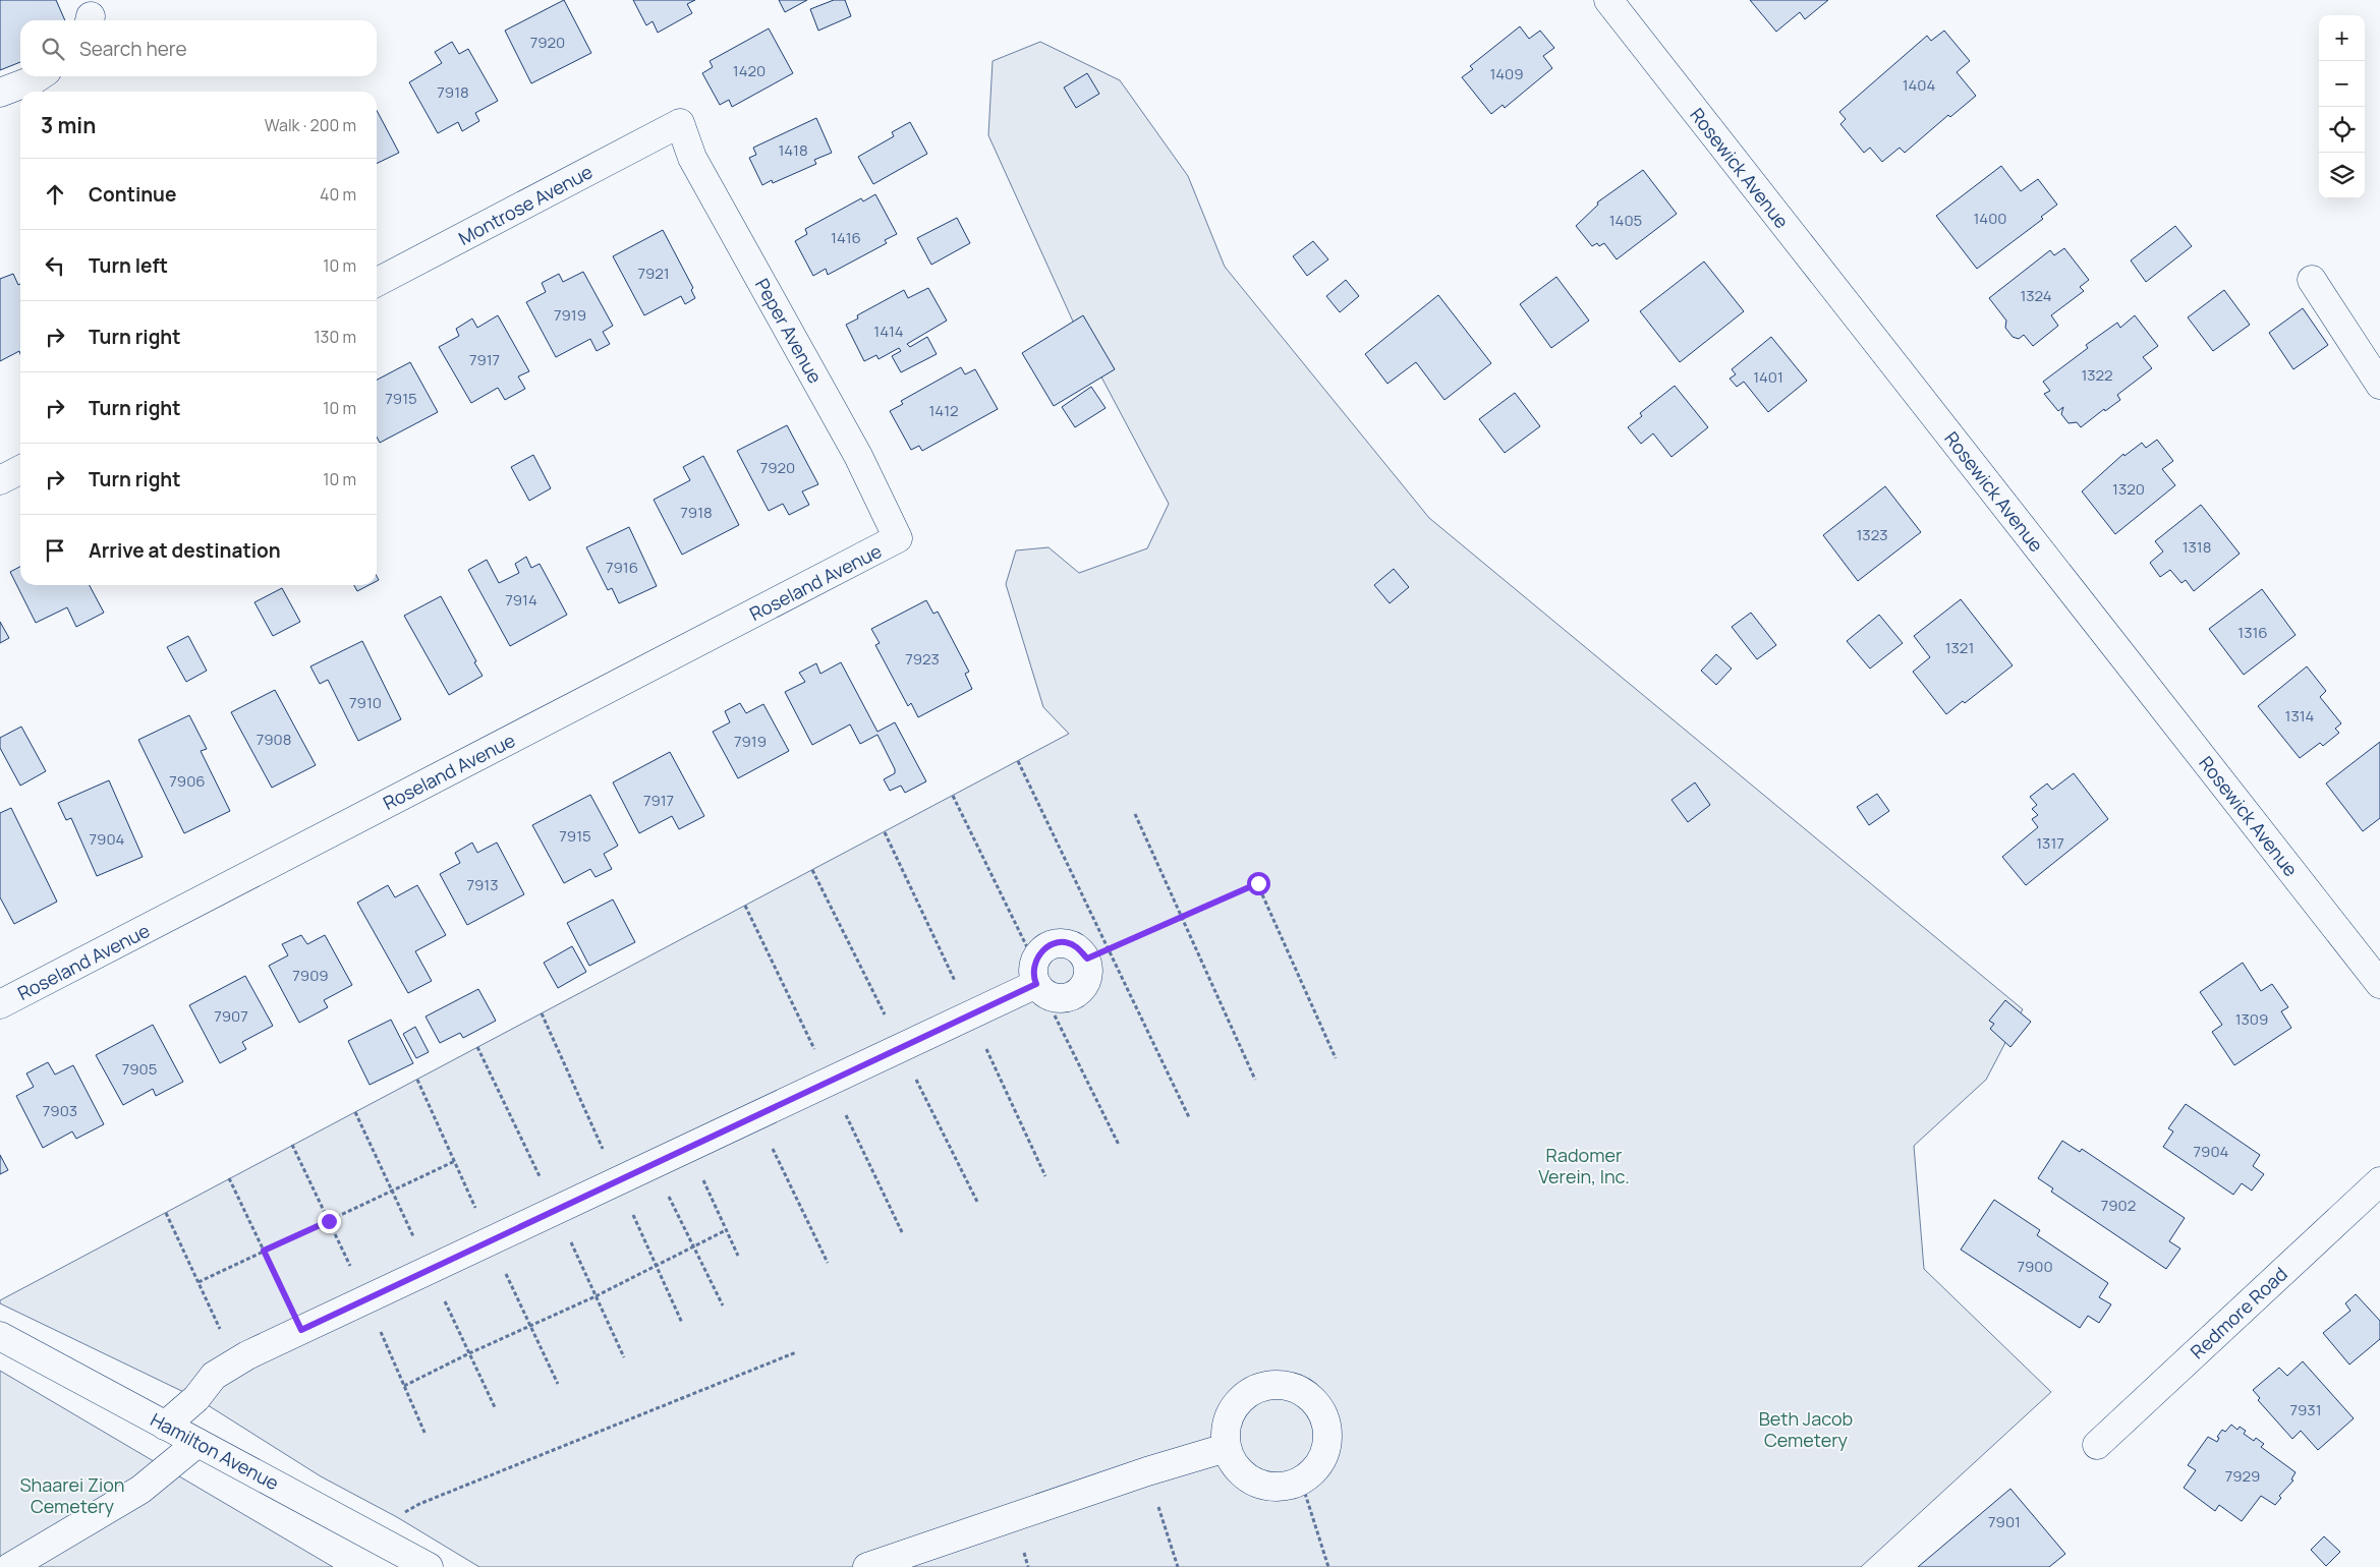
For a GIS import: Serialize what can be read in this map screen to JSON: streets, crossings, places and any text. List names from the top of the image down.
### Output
{
  "streets": {
    "street": [
      "Rosewick Avenue",
      "Montrose Avenue",
      "Peper Avenue",
      "Roseland Avenue",
      "Redmore Road",
      "Hamilton Avenue"
    ]
  },
  "crossings": [
    ["Montrose Avenue", "Peper Avenue"],
    ["Peper Avenue", "Roseland Avenue"]
  ],
  "parks": ["Radomer Verein, Inc.", "Beth Jacob Cemetery", "Shaarei Zion Cemetery"],
  "house_numbers": [
    "7920",
    "1420",
    "1409",
    "1404",
    "7918",
    "1418",
    "1400",
    "1405",
    "1416",
    "7921",
    "1324",
    "7919",
    "1414",
    "7917",
    "1322",
    "1401",
    "7915",
    "1412",
    "7920",
    "1320",
    "7918",
    "1323",
    "1318",
    "7916",
    "7914",
    "1316",
    "1321",
    "7923",
    "7910",
    "1314",
    "7908",
    "7919",
    "7906",
    "7917",
    "7915",
    "7904",
    "1317",
    "7913",
    "7909",
    "7907",
    "1309",
    "7905",
    "7903",
    "7904",
    "7902",
    "7900",
    "7931",
    "7929",
    "7901"
  ],
  "page": {
    "map_buttons": ["+", "−"],
    "search": "Search here",
    "heading": ["3 min", "Walk · 200 m"],
    "list": [
      ["Continue", "40 m"],
      ["Turn left", "10 m"],
      ["Turn right", "130 m"],
      ["Turn right", "10 m"],
      ["Turn right", "10 m"],
      "Arrive at destination"
    ]
  }
}
